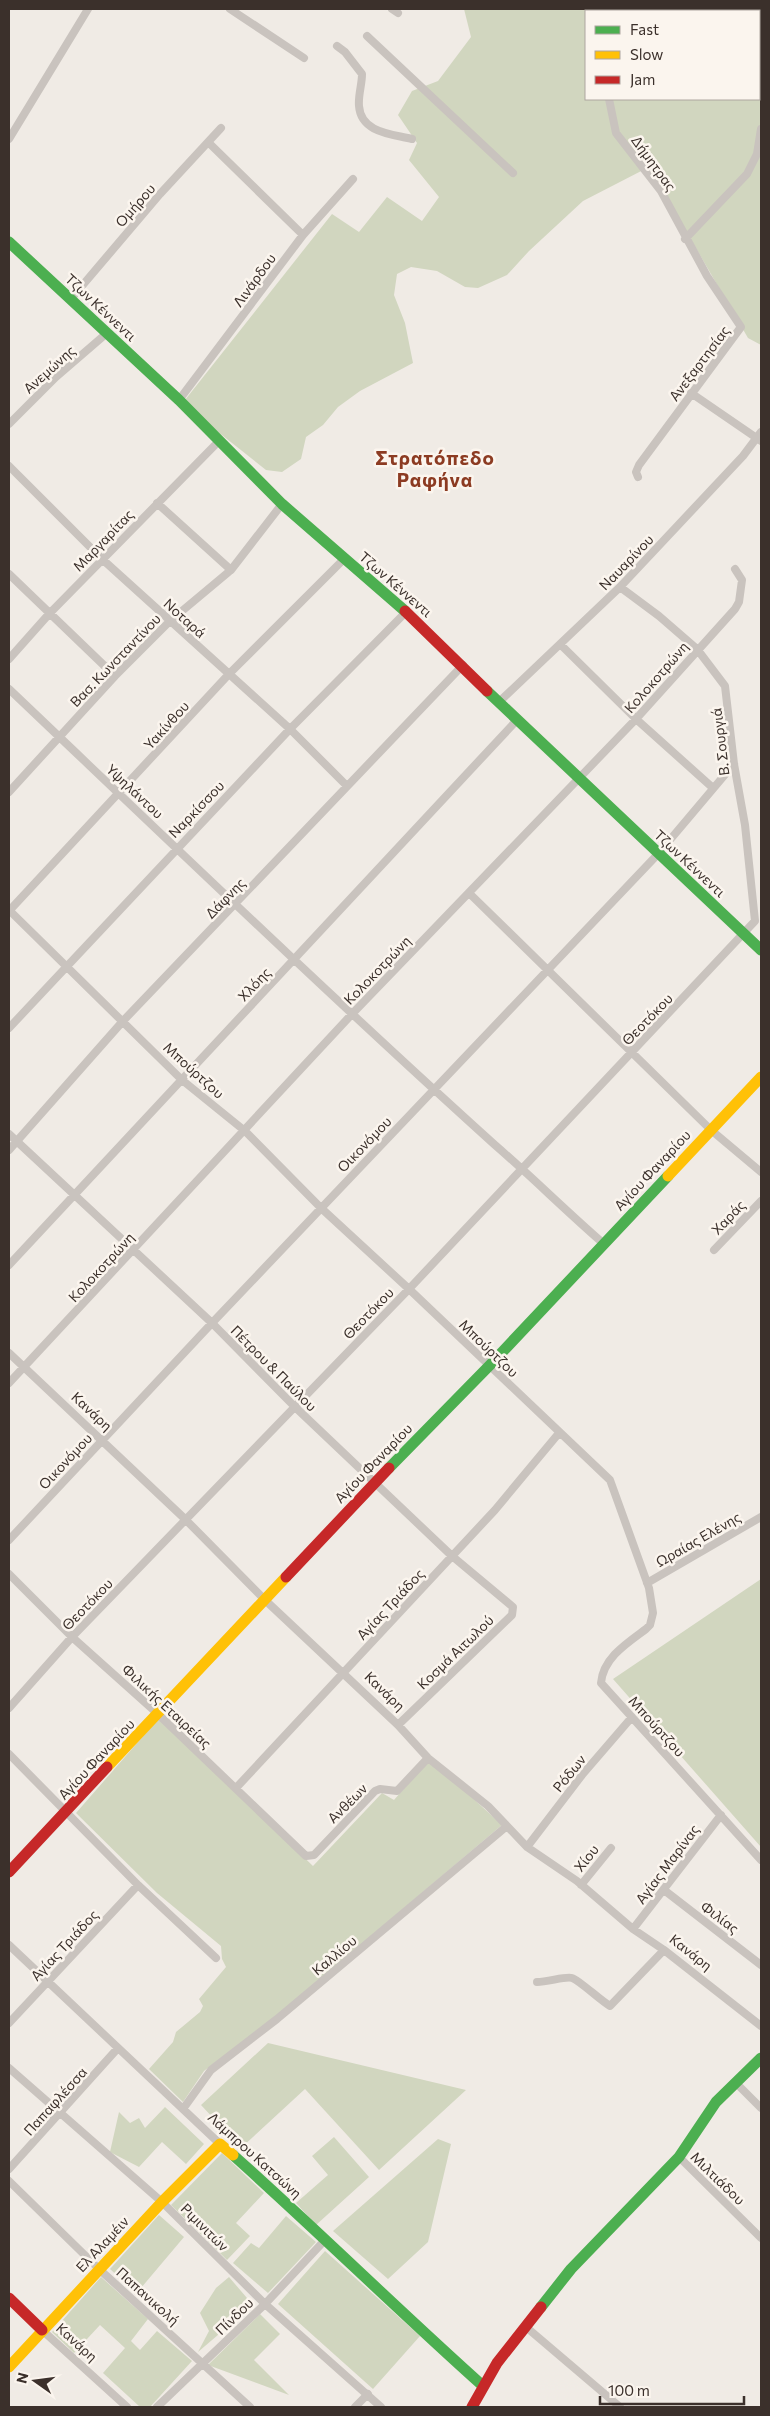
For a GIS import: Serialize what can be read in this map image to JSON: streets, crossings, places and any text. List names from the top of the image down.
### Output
{
  "streets": {
    "street": [
      "Δήμητρας",
      "Ομήρου",
      "Λινάρδου",
      "Τζων Κέννεντι",
      "Ανεξαρτησίας",
      "Ανεμώνης",
      "Μαργαρίτας",
      "Ναυαρίνου",
      "Νοταρά",
      "Βασ. Κωνσταντίνου",
      "Κολοκοτρώνη",
      "Υακίνθου",
      "Β. Σουργιά",
      "Υψηλάντου",
      "Ναρκίσσου",
      "Δάφνης",
      "Χλόης",
      "Θεοτόκου",
      "Μπούρτζου",
      "Οικονόμου",
      "Αγίου Φαναρίου",
      "Χαράς",
      "Πέτρου & Παύλου",
      "Κανάρη",
      "Ωραίας Ελένης",
      "Αγίας Τριάδος",
      "Κοσμά Αιτωλού",
      "Φιλικής Εταιρείας",
      "Ρόδων",
      "Ανθέων",
      "Χίου",
      "Αγίας Μαρίνας",
      "Φιλίας",
      "Καλλίου",
      "Παπαφλέσσα",
      "Λάμπρου Κατσώνη",
      "Μιλτιάδου",
      "Ριμινιτών",
      "Ελ Αλαμέιν",
      "Παπανικολή",
      "Πίνδου"
    ]
  },
  "crossings": [
    ["Δήμητρας", "Ανεξαρτησίας"],
    ["Ομήρου", "Τζων Κέννεντι"],
    ["Λινάρδου", "Τζων Κέννεντι"],
    ["Τζων Κέννεντι", "Ανεμώνης"],
    ["Τζων Κέννεντι", "Μαργαρίτας"],
    ["Τζων Κέννεντι", "Ναυαρίνου"],
    ["Τζων Κέννεντι", "Βασ. Κωνσταντίνου"],
    ["Τζων Κέννεντι", "Κολοκοτρώνη"],
    ["Τζων Κέννεντι", "Υακίνθου"],
    ["Τζων Κέννεντι", "Β. Σουργιά"],
    ["Τζων Κέννεντι", "Ναρκίσσου"],
    ["Τζων Κέννεντι", "Δάφνης"],
    ["Τζων Κέννεντι", "Χλόης"],
    ["Τζων Κέννεντι", "Θεοτόκου"],
    ["Τζων Κέννεντι", "Οικονόμου"],
    ["Μαργαρίτας", "Νοταρά"],
    ["Ναυαρίνου", "Β. Σουργιά"],
    ["Νοταρά", "Βασ. Κωνσταντίνου"],
    ["Νοταρά", "Υακίνθου"],
    ["Νοταρά", "Ναρκίσσου"],
    ["Νοταρά", "Δάφνης"],
    ["Βασ. Κωνσταντίνου", "Υψηλάντου"],
    ["Κολοκοτρώνη", "Β. Σουργιά"],
    ["Κολοκοτρώνη", "Υψηλάντου"],
    ["Κολοκοτρώνη", "Μπούρτζου"],
    ["Κολοκοτρώνη", "Πέτρου & Παύλου"],
    ["Κολοκοτρώνη", "Κανάρη"],
    ["Υακίνθου", "Υψηλάντου"],
    ["Υακίνθου", "Μπούρτζου"],
    ["Β. Σουργιά", "Θεοτόκου"],
    ["Β. Σουργιά", "Οικονόμου"],
    ["Υψηλάντου", "Ναρκίσσου"],
    ["Υψηλάντου", "Δάφνης"],
    ["Υψηλάντου", "Χλόης"],
    ["Υψηλάντου", "Θεοτόκου"],
    ["Υψηλάντου", "Οικονόμου"],
    ["Υψηλάντου", "Αγίου Φαναρίου"],
    ["Ναρκίσσου", "Μπούρτζου"],
    ["Δάφνης", "Μπούρτζου"],
    ["Δάφνης", "Πέτρου & Παύλου"],
    ["Χλόης", "Μπούρτζου"],
    ["Χλόης", "Πέτρου & Παύλου"],
    ["Θεοτόκου", "Μπούρτζου"],
    ["Θεοτόκου", "Πέτρου & Παύλου"],
    ["Θεοτόκου", "Κανάρη"],
    ["Θεοτόκου", "Φιλικής Εταιρείας"],
    ["Μπούρτζου", "Οικονόμου"],
    ["Μπούρτζου", "Αγίου Φαναρίου"],
    ["Μπούρτζου", "Ωραίας Ελένης"],
    ["Μπούρτζου", "Αγίας Τριάδος"],
    ["Μπούρτζου", "Ρόδων"],
    ["Μπούρτζου", "Αγίας Μαρίνας"],
    ["Οικονόμου", "Πέτρου & Παύλου"],
    ["Οικονόμου", "Κανάρη"],
    ["Αγίου Φαναρίου", "Πέτρου & Παύλου"],
    ["Αγίου Φαναρίου", "Κανάρη"],
    ["Αγίου Φαναρίου", "Φιλικής Εταιρείας"],
    ["Πέτρου & Παύλου", "Αγίας Τριάδος"],
    ["Πέτρου & Παύλου", "Κοσμά Αιτωλού"],
    ["Κανάρη", "Αγίας Τριάδος"],
    ["Κανάρη", "Κοσμά Αιτωλού"],
    ["Κανάρη", "Ρόδων"],
    ["Κανάρη", "Ανθέων"],
    ["Κανάρη", "Χίου"],
    ["Κανάρη", "Αγίας Μαρίνας"],
    ["Κανάρη", "Καλλίου"],
    ["Κανάρη", "Ελ Αλαμέιν"],
    ["Αγίας Τριάδος", "Φιλικής Εταιρείας"],
    ["Αγίας Τριάδος", "Λάμπρου Κατσώνη"],
    ["Φιλικής Εταιρείας", "Ανθέων"],
    ["Αγίας Μαρίνας", "Φιλίας"],
    ["Καλλίου", "Λάμπρου Κατσώνη"],
    ["Παπαφλέσσα", "Λάμπρου Κατσώνη"],
    ["Παπαφλέσσα", "Ριμινιτών"],
    ["Λάμπρου Κατσώνη", "Ελ Αλαμέιν"],
    ["Λάμπρου Κατσώνη", "Πίνδου"],
    ["Ριμινιτών", "Ελ Αλαμέιν"],
    ["Ριμινιτών", "Πίνδου"],
    ["Ελ Αλαμέιν", "Παπανικολή"],
    ["Παπανικολή", "Πίνδου"]
  ],
  "districts": ["Στρατόπεδο Ραφήνα"],
  "legend": ["Fast", "Slow", "Jam"],
  "scale_bar": "100 m",
  "north": "left"
}
